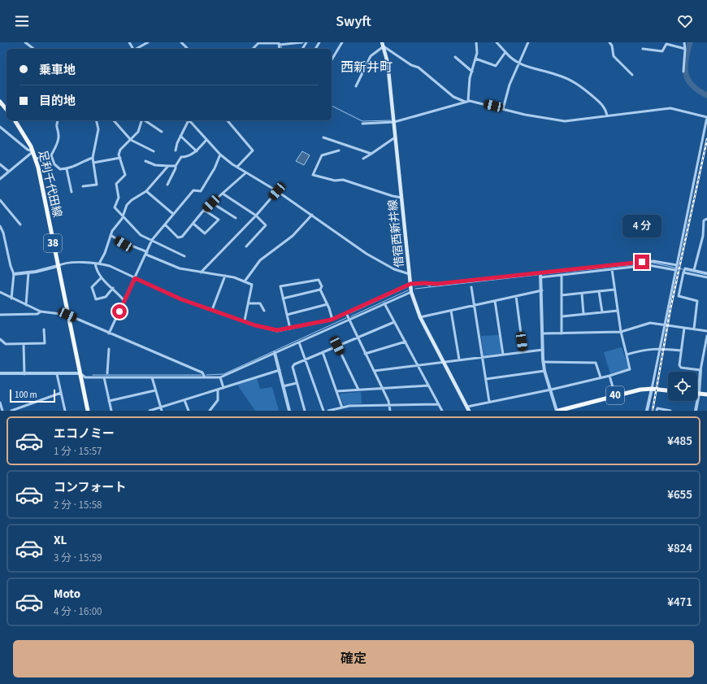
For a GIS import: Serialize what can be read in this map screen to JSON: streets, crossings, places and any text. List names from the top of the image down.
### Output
{
  "streets": {
    "main road": [
      "足利千代田線",
      "借宿西新井線",
      "38",
      "40"
    ]
  },
  "districts": ["西新井町"],
  "scale_bar": "100 m",
  "page": {
    "header": "Swyft",
    "banner": ["乗車地", "目的地"],
    "bubble": "4 分",
    "scale": "100 m",
    "list": [
      {
        "name": "エコノミー",
        "note": "1 分 · 15:57",
        "value": "¥485"
      },
      {
        "name": "コンフォート",
        "note": "2 分 · 15:58",
        "value": "¥655"
      },
      {
        "name": "XL",
        "note": "3 分 · 15:59",
        "value": "¥824"
      },
      {
        "name": "Moto",
        "note": "4 分 · 16:00",
        "value": "¥471"
      }
    ],
    "buttons": "確定"
  }
}
